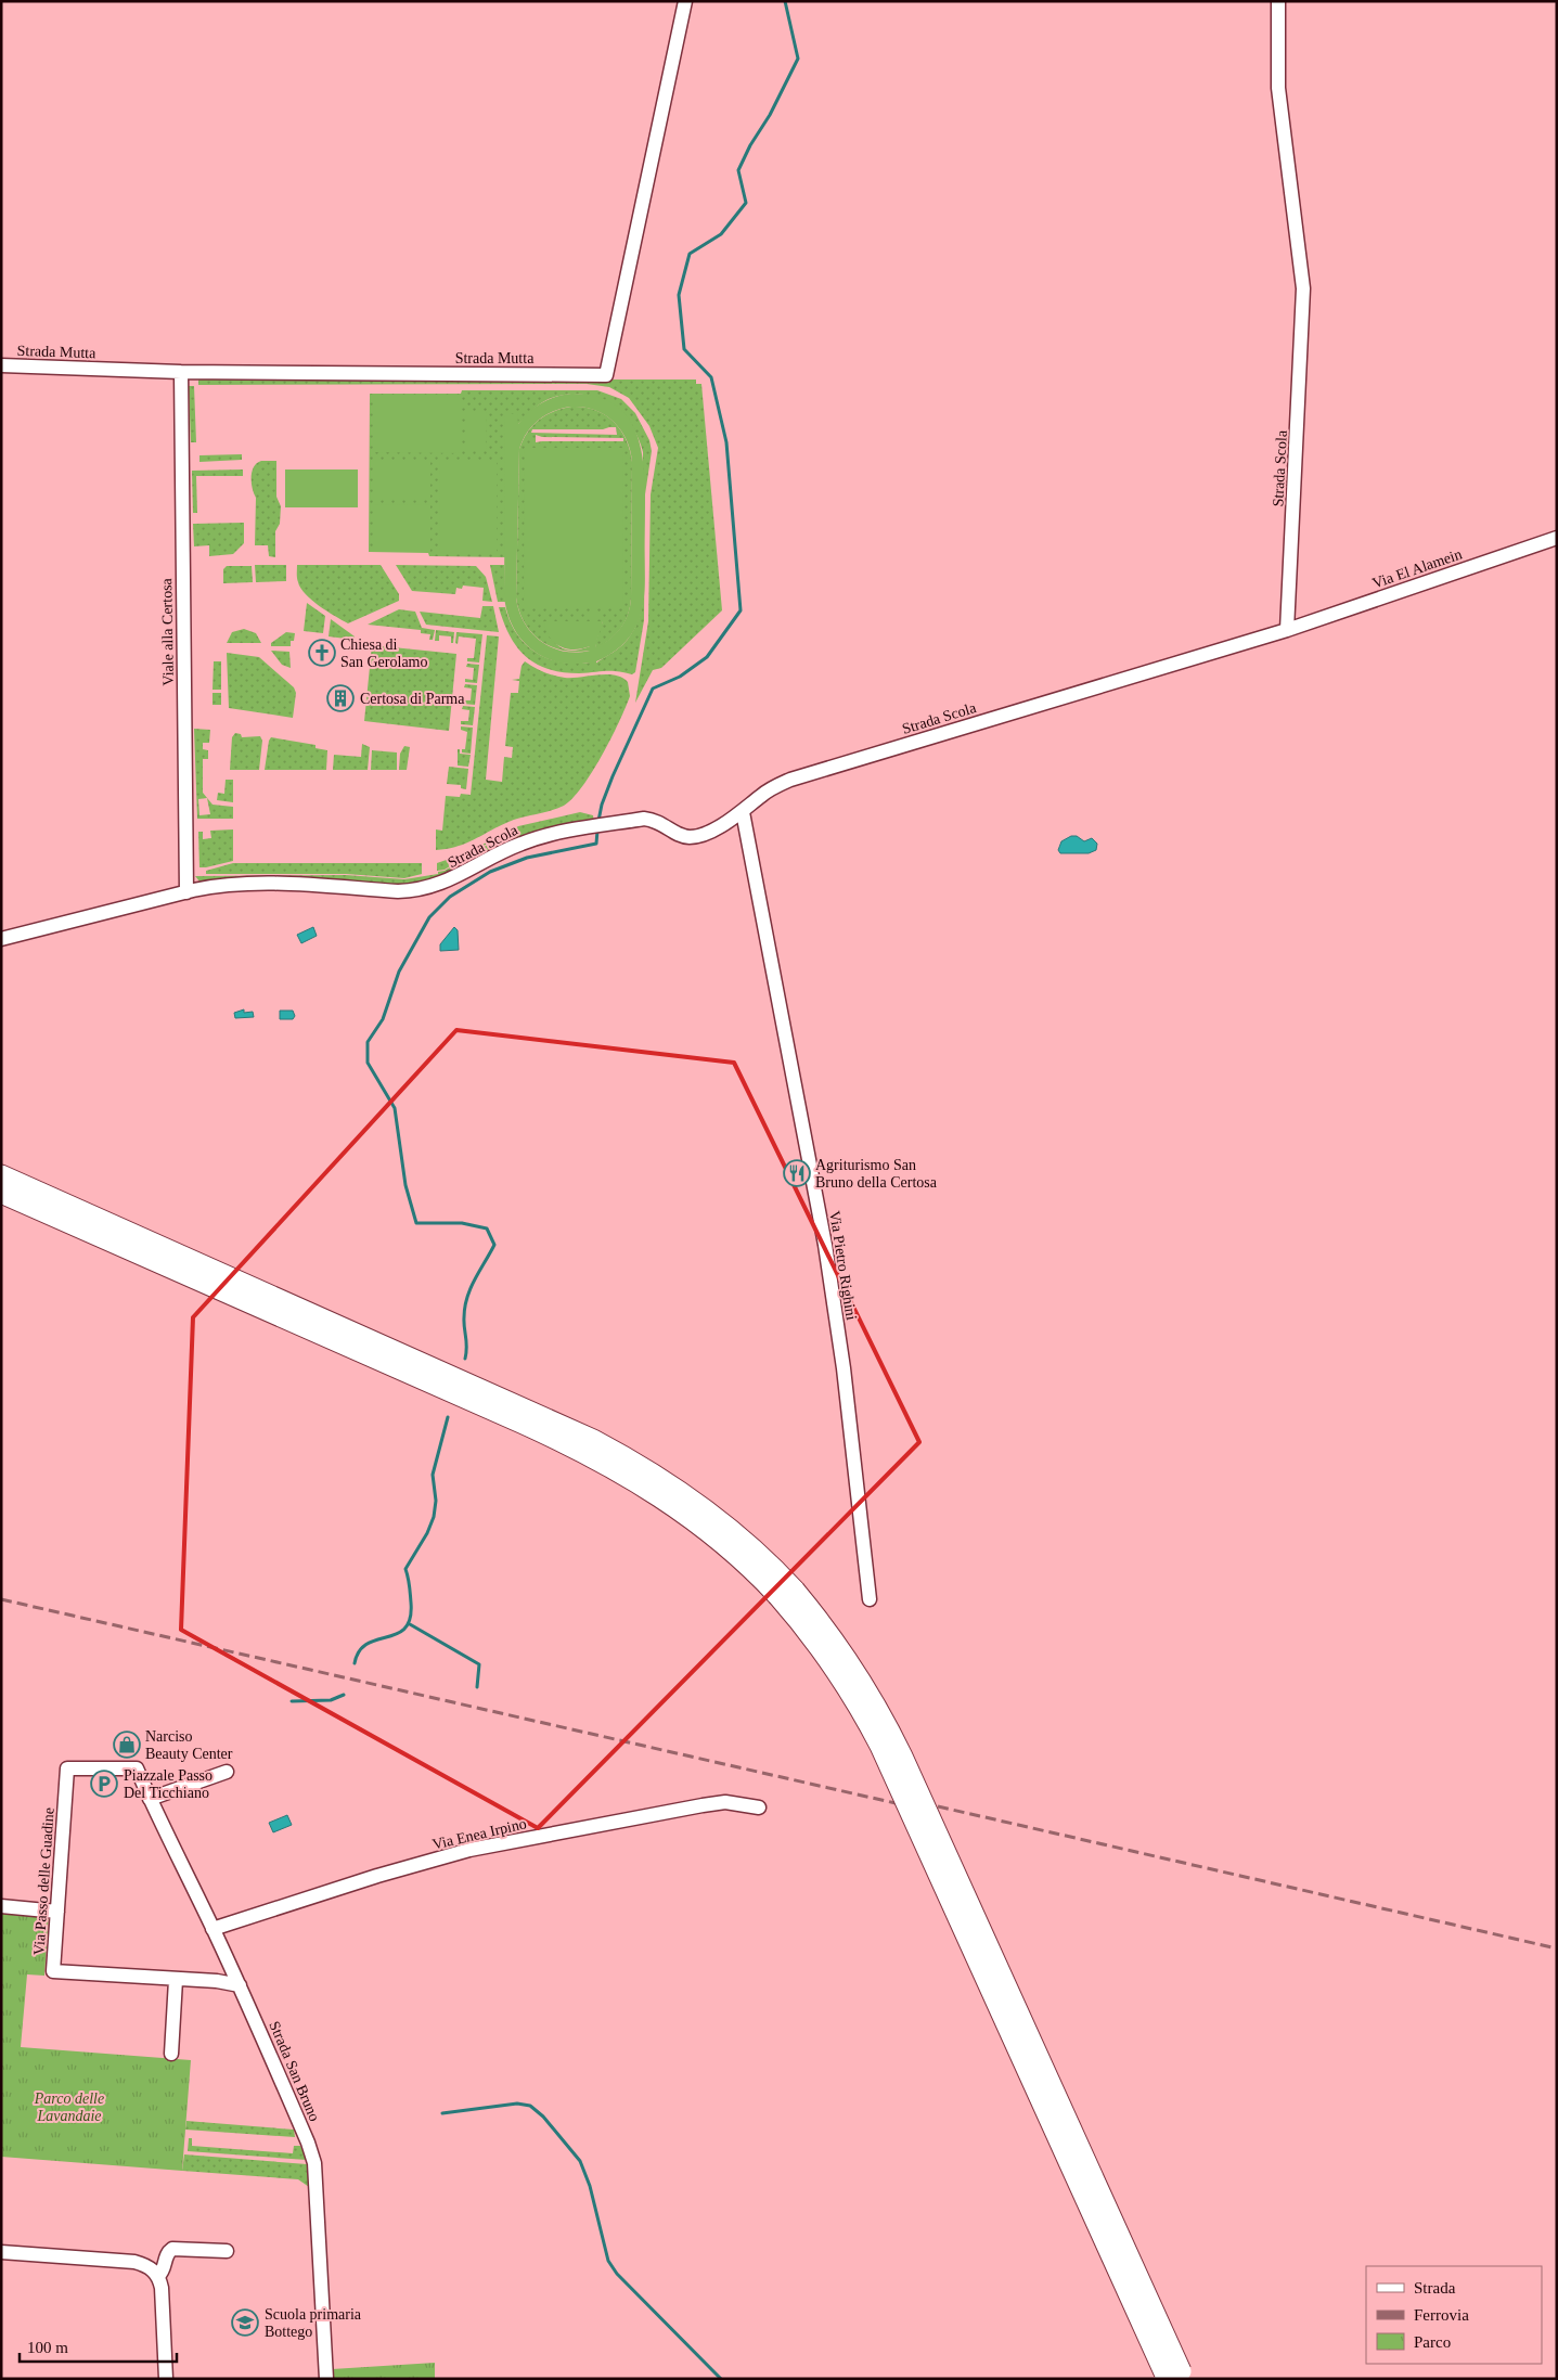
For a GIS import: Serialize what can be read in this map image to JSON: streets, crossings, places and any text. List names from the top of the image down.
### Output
{
  "streets": {
    "street": [
      "Strada Mutta",
      "Strada Scola",
      "Via El Alamein",
      "Viale alla Certosa",
      "Via Pietro Righini",
      "Via Enea Irpino",
      "Via Passo delle Guadine",
      "Strada San Bruno"
    ]
  },
  "crossings": [
    ["Strada Mutta", "Viale alla Certosa"],
    ["Strada Scola", "Via El Alamein"],
    ["Strada Scola", "Viale alla Certosa"],
    ["Strada Scola", "Via Pietro Righini"],
    ["Via Enea Irpino", "Strada San Bruno"],
    ["Via Passo delle Guadine", "Strada San Bruno"]
  ],
  "parks": ["Parco delle Lavandaie"],
  "places": {
    "church": ["Chiesa di San Gerolamo"],
    "building": ["Certosa di Parma"],
    "restaurant": ["Agriturismo San Bruno della Certosa"],
    "shop": ["Narciso Beauty Center"],
    "parking": ["Piazzale Passo Del Ticchiano"],
    "school or university": ["Scuola primaria Bottego"]
  },
  "legend": ["Strada", "Ferrovia", "Parco"],
  "scale_bar": "100 m"
}
